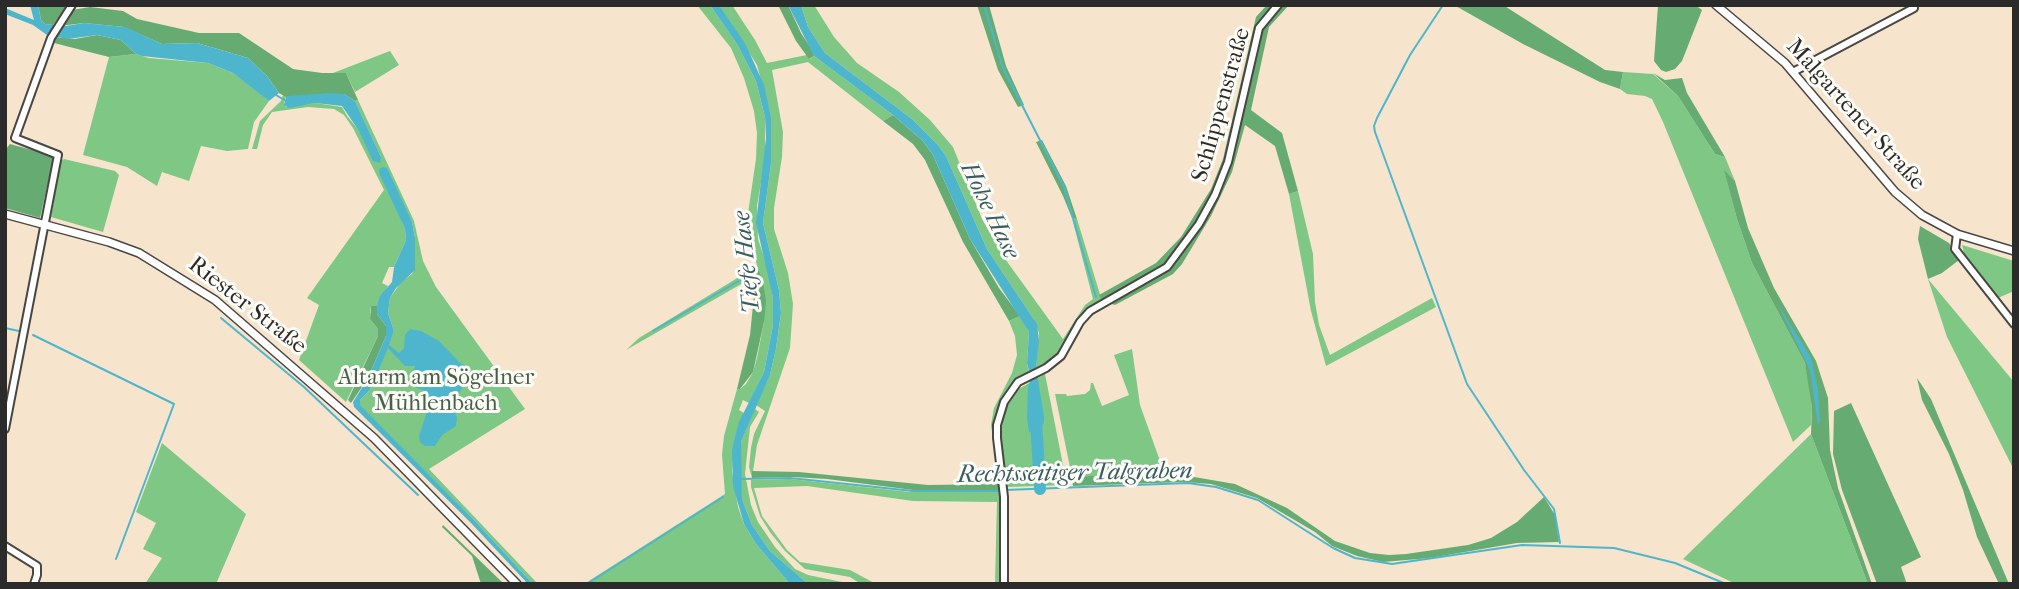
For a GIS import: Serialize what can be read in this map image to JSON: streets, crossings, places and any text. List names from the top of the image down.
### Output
{
  "streets": {
    "street": ["Schlippenstraße", "Malgartener Straße", "Riester Straße"]
  },
  "water": ["Hohe Hase", "Tiefe Hase", "Rechtsseitiger Talgraben"],
  "parks": ["Altarm am Sögelner Mühlenbach"]
}
